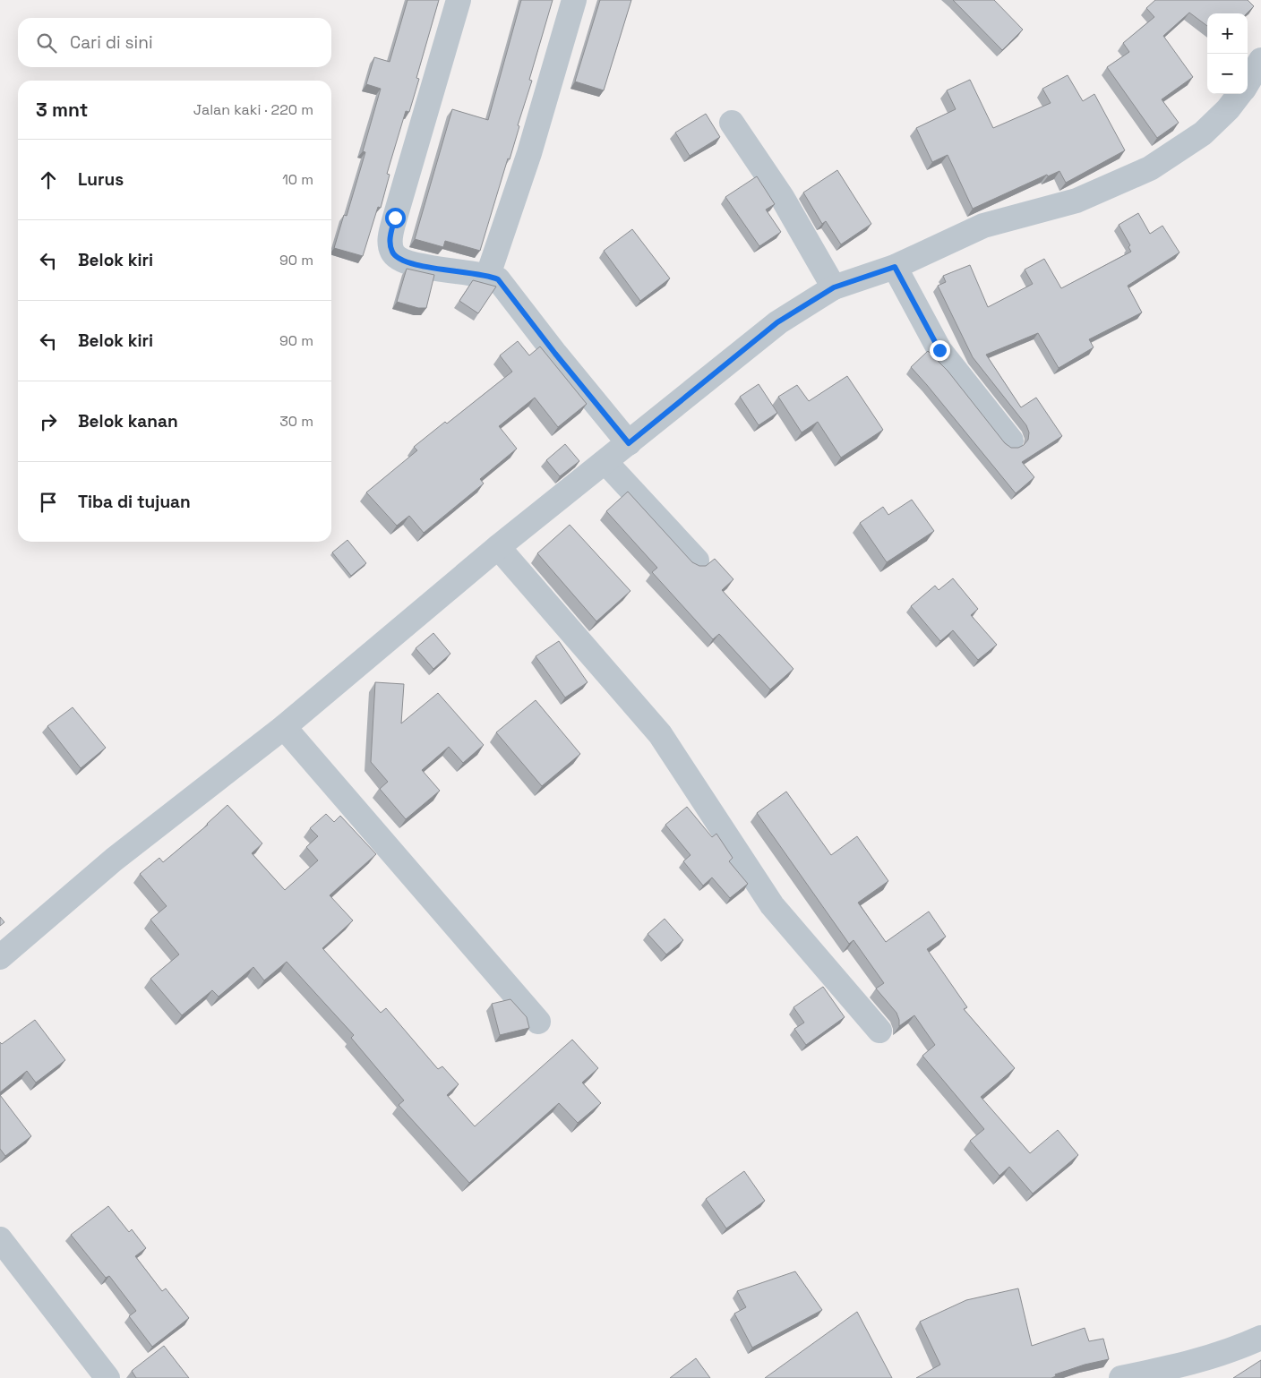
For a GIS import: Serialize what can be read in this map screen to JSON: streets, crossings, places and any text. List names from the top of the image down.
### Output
{
  "page": {
    "map_buttons": ["+", "−"],
    "search": "Cari di sini",
    "heading": ["3 mnt", "Jalan kaki · 220 m"],
    "list": [
      ["Lurus", "10 m"],
      ["Belok kiri", "90 m"],
      ["Belok kiri", "90 m"],
      ["Belok kanan", "30 m"],
      "Tiba di tujuan"
    ]
  }
}
